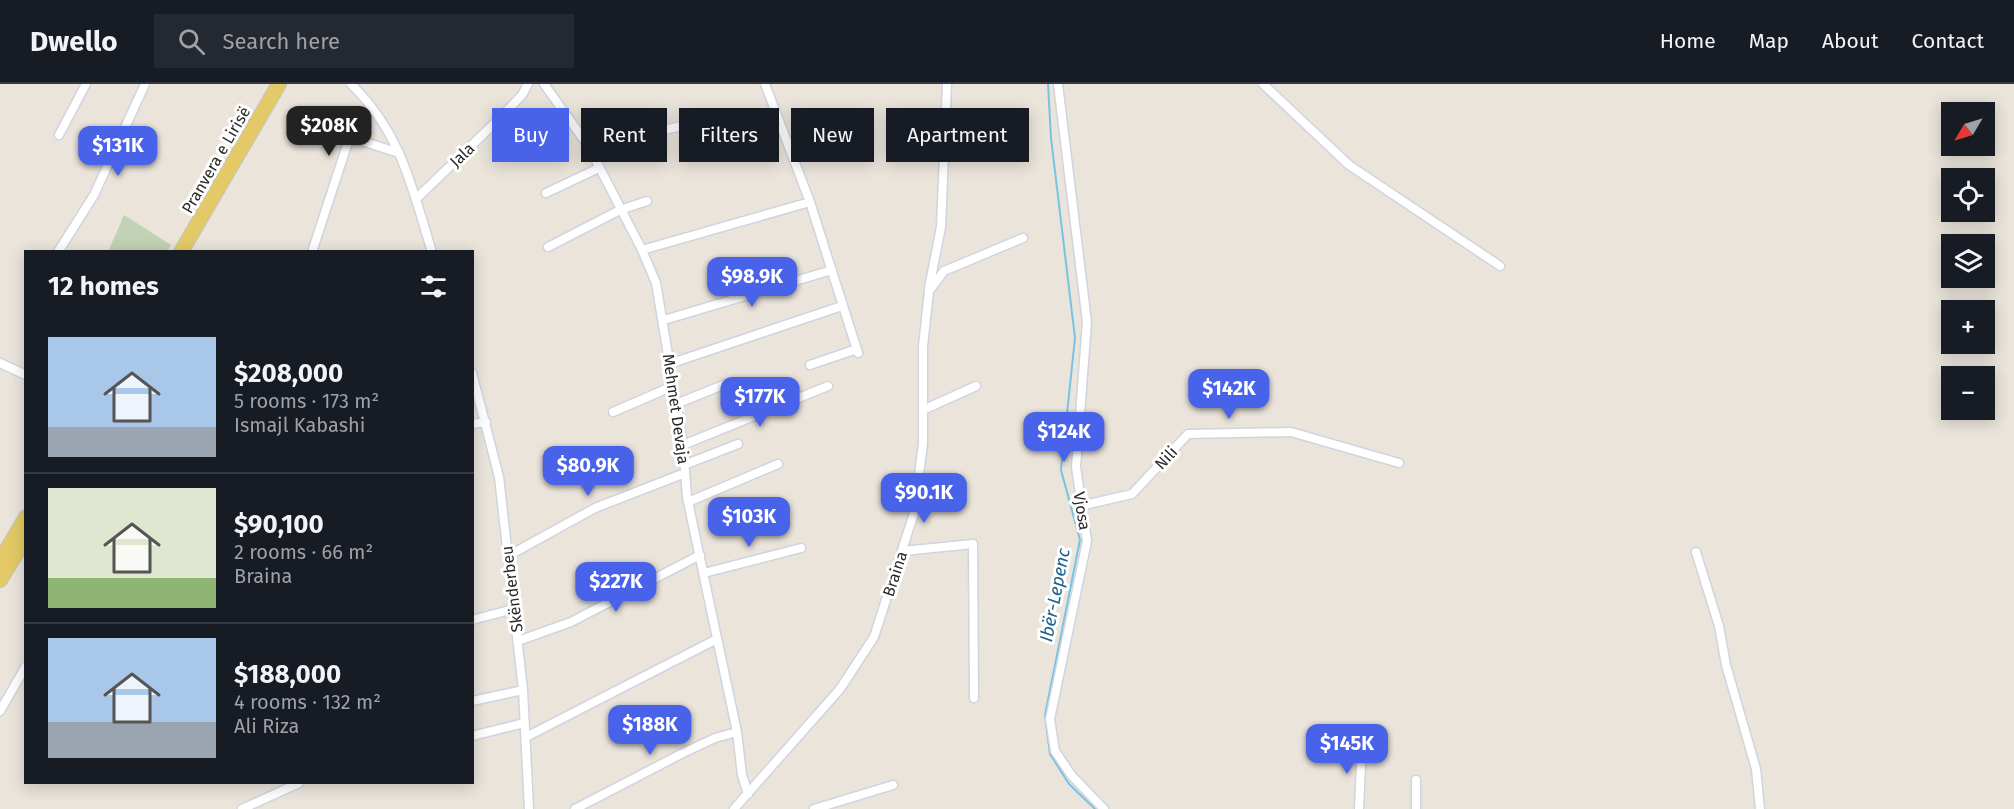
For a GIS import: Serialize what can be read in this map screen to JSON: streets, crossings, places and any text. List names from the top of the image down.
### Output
{
  "streets": {
    "main road": ["Pranvera e Lirisë"],
    "street": [
      "Jala",
      "Mehmet Devaja",
      "Nili",
      "Vjosa",
      "Braina",
      "Skënderbeu"
    ]
  },
  "crossings": [
    ["Mehmet Devaja", "Braina"],
    ["Nili", "Vjosa"]
  ],
  "water": ["Ibër-Lepenc"],
  "north": "bottom left",
  "page": {
    "header": "Dwello",
    "search": "Search here",
    "nav": [
      "Home",
      "Map",
      "About",
      "Contact"
    ],
    "map_buttons": ["+", "−"],
    "price": [
      "$208K",
      "$131K",
      "$98.9K",
      "$142K",
      "$177K",
      "$124K",
      "$80.9K",
      "$90.1K",
      "$103K",
      "$227K",
      "$188K",
      "$145K"
    ],
    "chip": [
      "Buy",
      "Rent",
      "Filters",
      "New",
      "Apartment"
    ],
    "heading": "12 homes",
    "list": [
      {
        "name": "$208,000",
        "note": "5 rooms · 173 m² · Ismajl Kabashi"
      },
      {
        "name": "$90,100",
        "note": "2 rooms · 66 m² · Braina"
      },
      {
        "name": "$188,000",
        "note": "4 rooms · 132 m² · Ali Riza"
      }
    ]
  }
}
